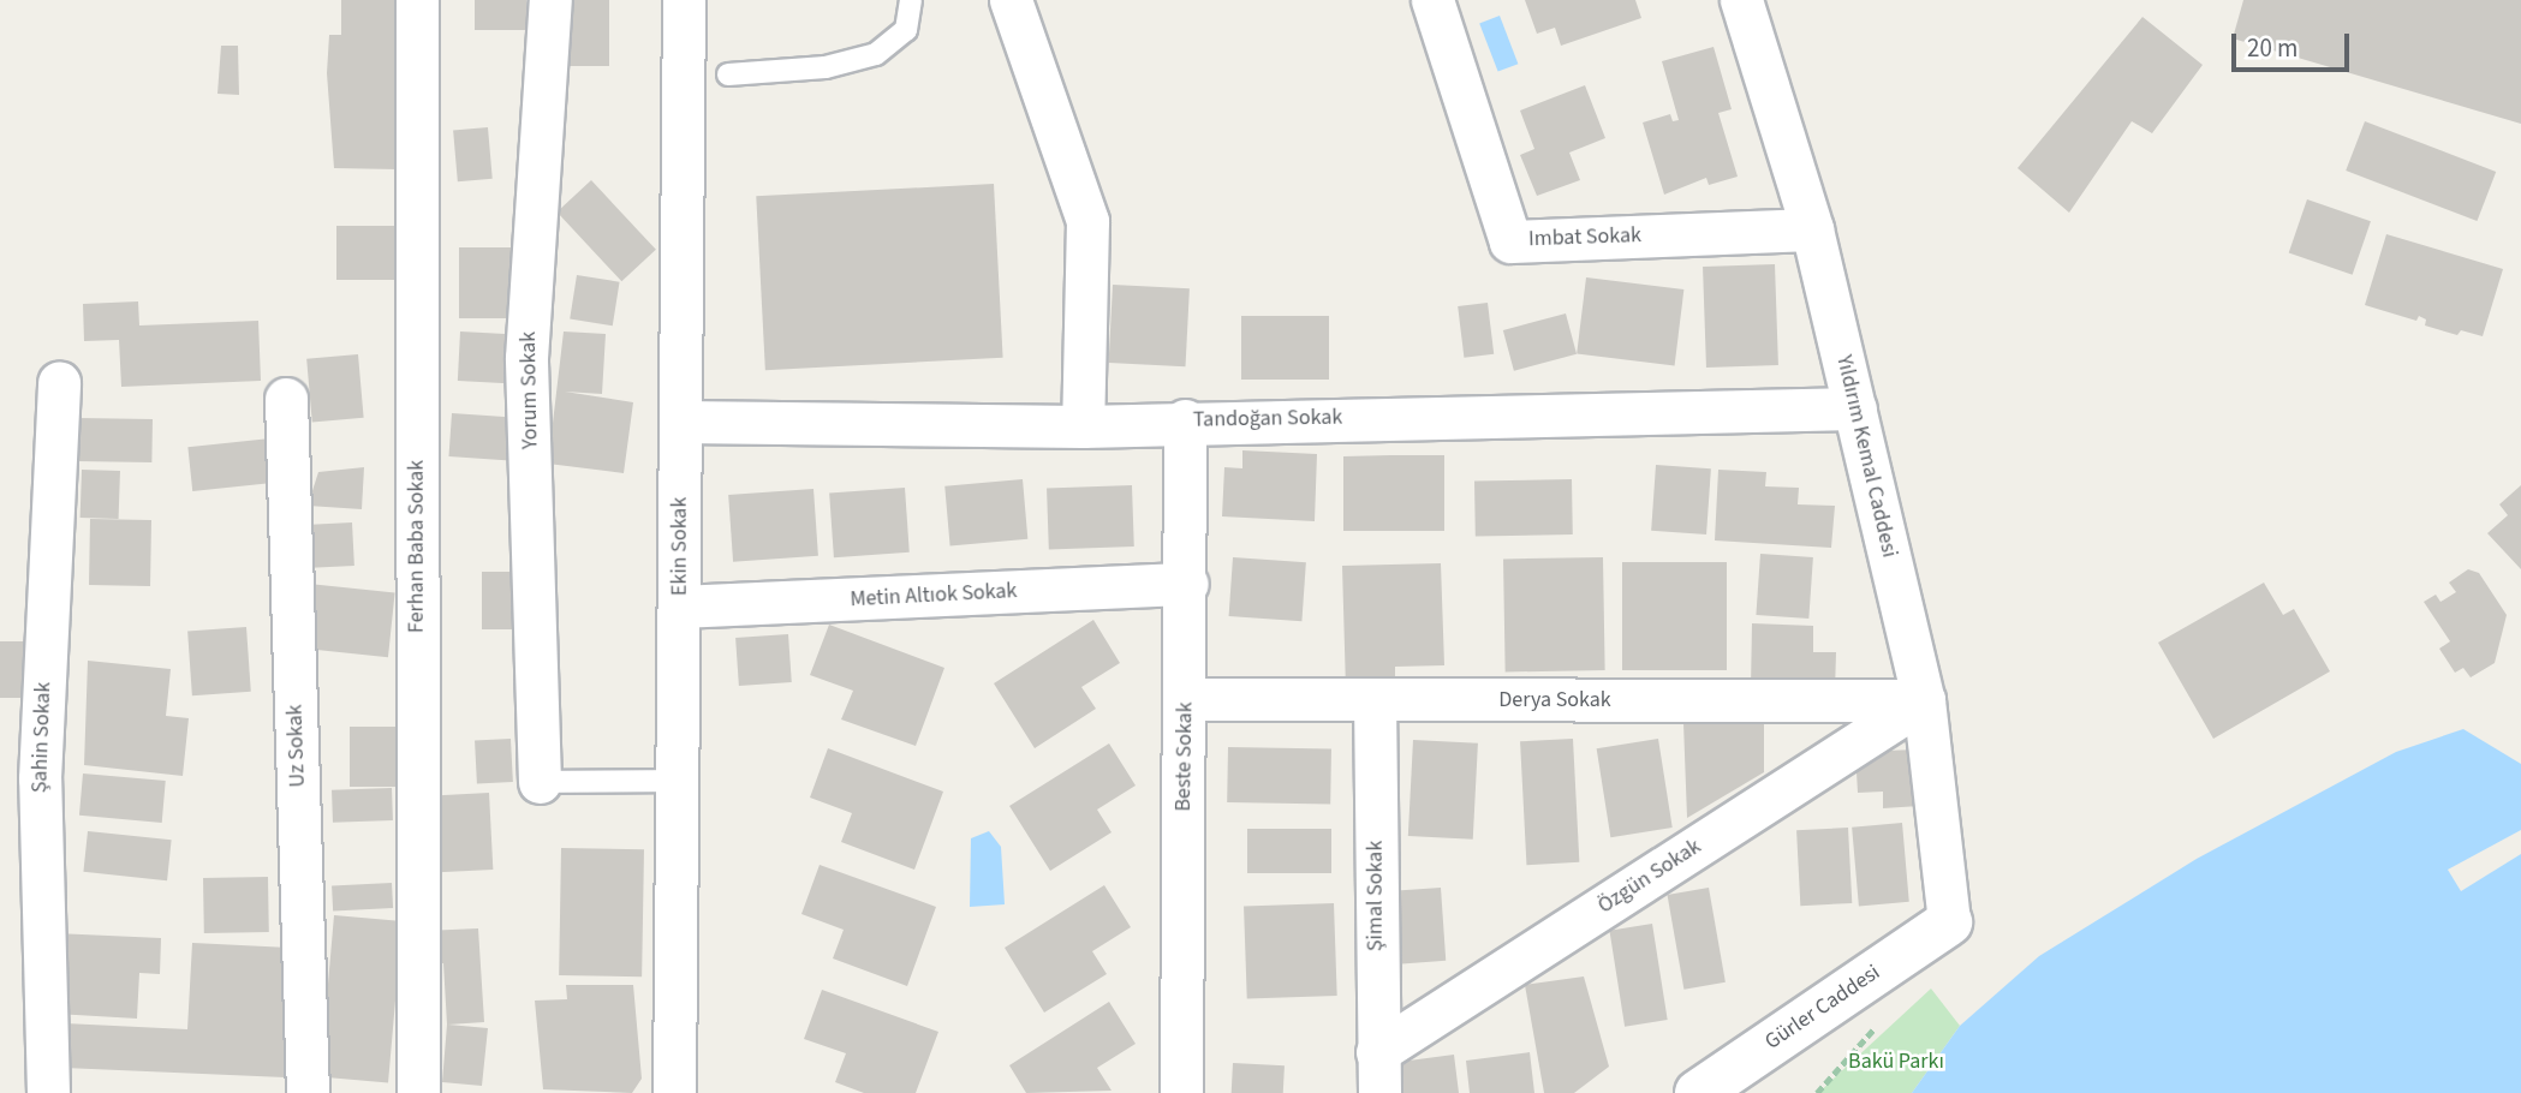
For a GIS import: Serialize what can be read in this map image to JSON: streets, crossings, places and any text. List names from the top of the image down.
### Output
{
  "streets": {
    "street": [
      "Imbat Sokak",
      "Yorum Sokak",
      "Tandoğan Sokak",
      "Yıldırım Kemal Caddesi",
      "Ferhan Baba Sokak",
      "Ekin Sokak",
      "Metin Altıok Sokak",
      "Derya Sokak",
      "Şahin Sokak",
      "Uz Sokak",
      "Beste Sokak",
      "Özgün Sokak",
      "Şimal Sokak",
      "Gürler Caddesi"
    ]
  },
  "crossings": [
    ["Imbat Sokak", "Yıldırım Kemal Caddesi"],
    ["Tandoğan Sokak", "Yıldırım Kemal Caddesi"],
    ["Tandoğan Sokak", "Ekin Sokak"],
    ["Tandoğan Sokak", "Beste Sokak"],
    ["Yıldırım Kemal Caddesi", "Derya Sokak"],
    ["Yıldırım Kemal Caddesi", "Özgün Sokak"],
    ["Yıldırım Kemal Caddesi", "Gürler Caddesi"],
    ["Ekin Sokak", "Metin Altıok Sokak"],
    ["Metin Altıok Sokak", "Beste Sokak"],
    ["Derya Sokak", "Beste Sokak"],
    ["Derya Sokak", "Özgün Sokak"],
    ["Derya Sokak", "Şimal Sokak"],
    ["Özgün Sokak", "Şimal Sokak"]
  ],
  "parks": ["Bakü Parkı"],
  "scale_bar": "20 m"
}
